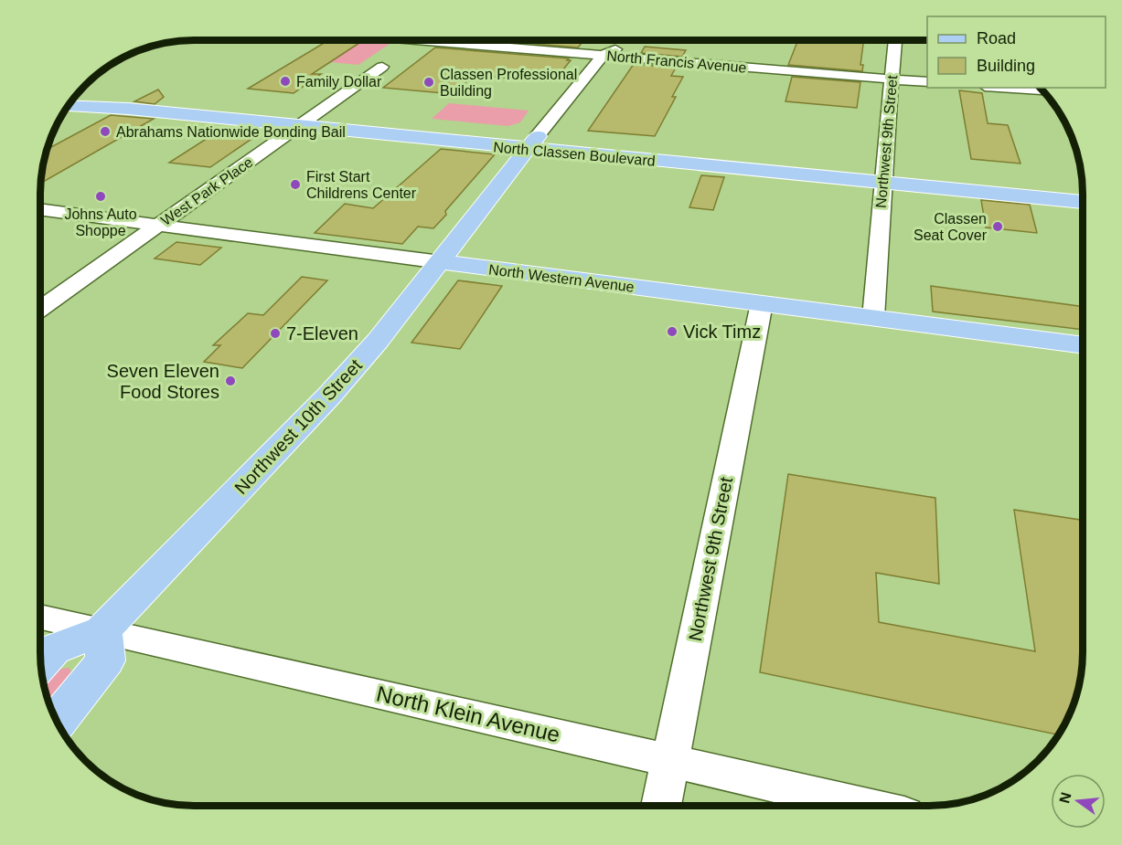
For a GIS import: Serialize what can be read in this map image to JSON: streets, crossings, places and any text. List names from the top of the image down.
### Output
{
  "streets": {
    "main road": ["North Classen Boulevard", "North Western Avenue", "Northwest 10th Street"],
    "street": [
      "North Francis Avenue",
      "Northwest 9th Street",
      "West Park Place",
      "North Klein Avenue"
    ]
  },
  "crossings": [
    ["North Francis Avenue", "Northwest 9th Street"],
    ["North Francis Avenue", "Northwest 10th Street"],
    ["Northwest 9th Street", "North Classen Boulevard"],
    ["Northwest 9th Street", "North Western Avenue"],
    ["Northwest 9th Street", "North Klein Avenue"],
    ["North Classen Boulevard", "West Park Place"],
    ["North Classen Boulevard", "Northwest 10th Street"],
    ["West Park Place", "North Western Avenue"],
    ["North Western Avenue", "Northwest 10th Street"],
    ["Northwest 10th Street", "North Klein Avenue"]
  ],
  "places": [
    "Family Dollar",
    "Classen Professional Building",
    "Abrahams Nationwide Bonding Bail",
    "First Start Childrens Center",
    "Johns Auto Shoppe",
    "Classen Seat Cover",
    "Vick Timz",
    "7-Eleven",
    "Seven Eleven Food Stores"
  ],
  "legend": ["Road", "Building"],
  "north": "left"
}
